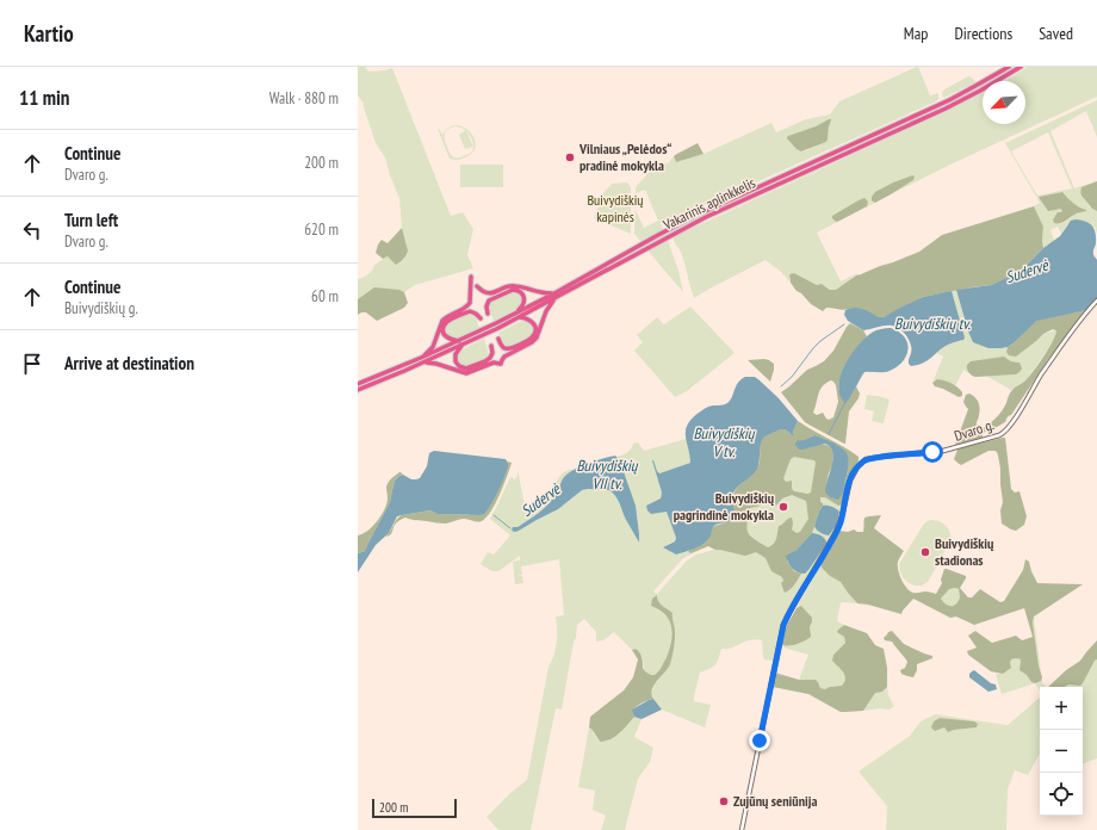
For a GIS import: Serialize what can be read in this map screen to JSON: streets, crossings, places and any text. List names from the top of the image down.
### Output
{
  "streets": {
    "highway": ["Vakarinis aplinkkelis"],
    "main road": ["Dvaro g."]
  },
  "water": [
    "Sudervė",
    "Buivydiškių tv.",
    "Buivydiškių V tv.",
    "Buivydiškių VII tv."
  ],
  "parks": ["Buivydiškių kapinės"],
  "places": [
    "Vilniaus „Pelėdos“ pradinė mokykla",
    "Buivydiškių pagrindinė mokykla",
    "Buivydiškių stadionas",
    "Zujūnų seniūnija"
  ],
  "scale_bar": "200 m",
  "north": "bottom left",
  "page": {
    "header": "Kartio",
    "nav": ["Map", "Directions", "Saved"],
    "heading": ["11 min", "Walk · 880 m"],
    "list": [
      ["Continue", "Dvaro g.", "200 m"],
      ["Turn left", "Dvaro g.", "620 m"],
      ["Continue", "Buivydiškių g.", "60 m"],
      "Arrive at destination"
    ],
    "map_buttons": ["+", "−"],
    "scale": "200 m"
  }
}
